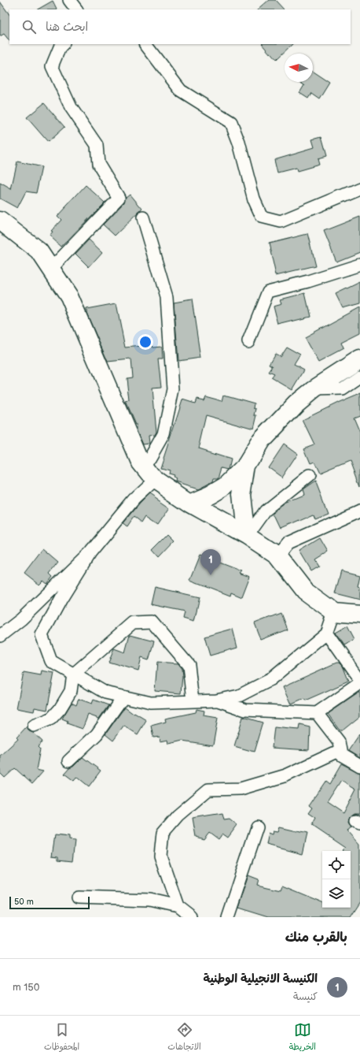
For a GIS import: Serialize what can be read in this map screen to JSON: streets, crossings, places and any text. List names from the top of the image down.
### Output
{
  "scale_bar": "50 m",
  "north": "left",
  "page": {
    "search": "ابحث هنا",
    "pins": "1",
    "scale": "50 m",
    "heading": "بالقرب منك",
    "list": [
      {
        "mark": "1",
        "name": "الكنيسة الانجيلية الوطنية",
        "note": "كنيسة",
        "value": "150 m"
      }
    ],
    "nav": ["الخريطة", "الاتجاهات", "المحفوظات"]
  }
}
